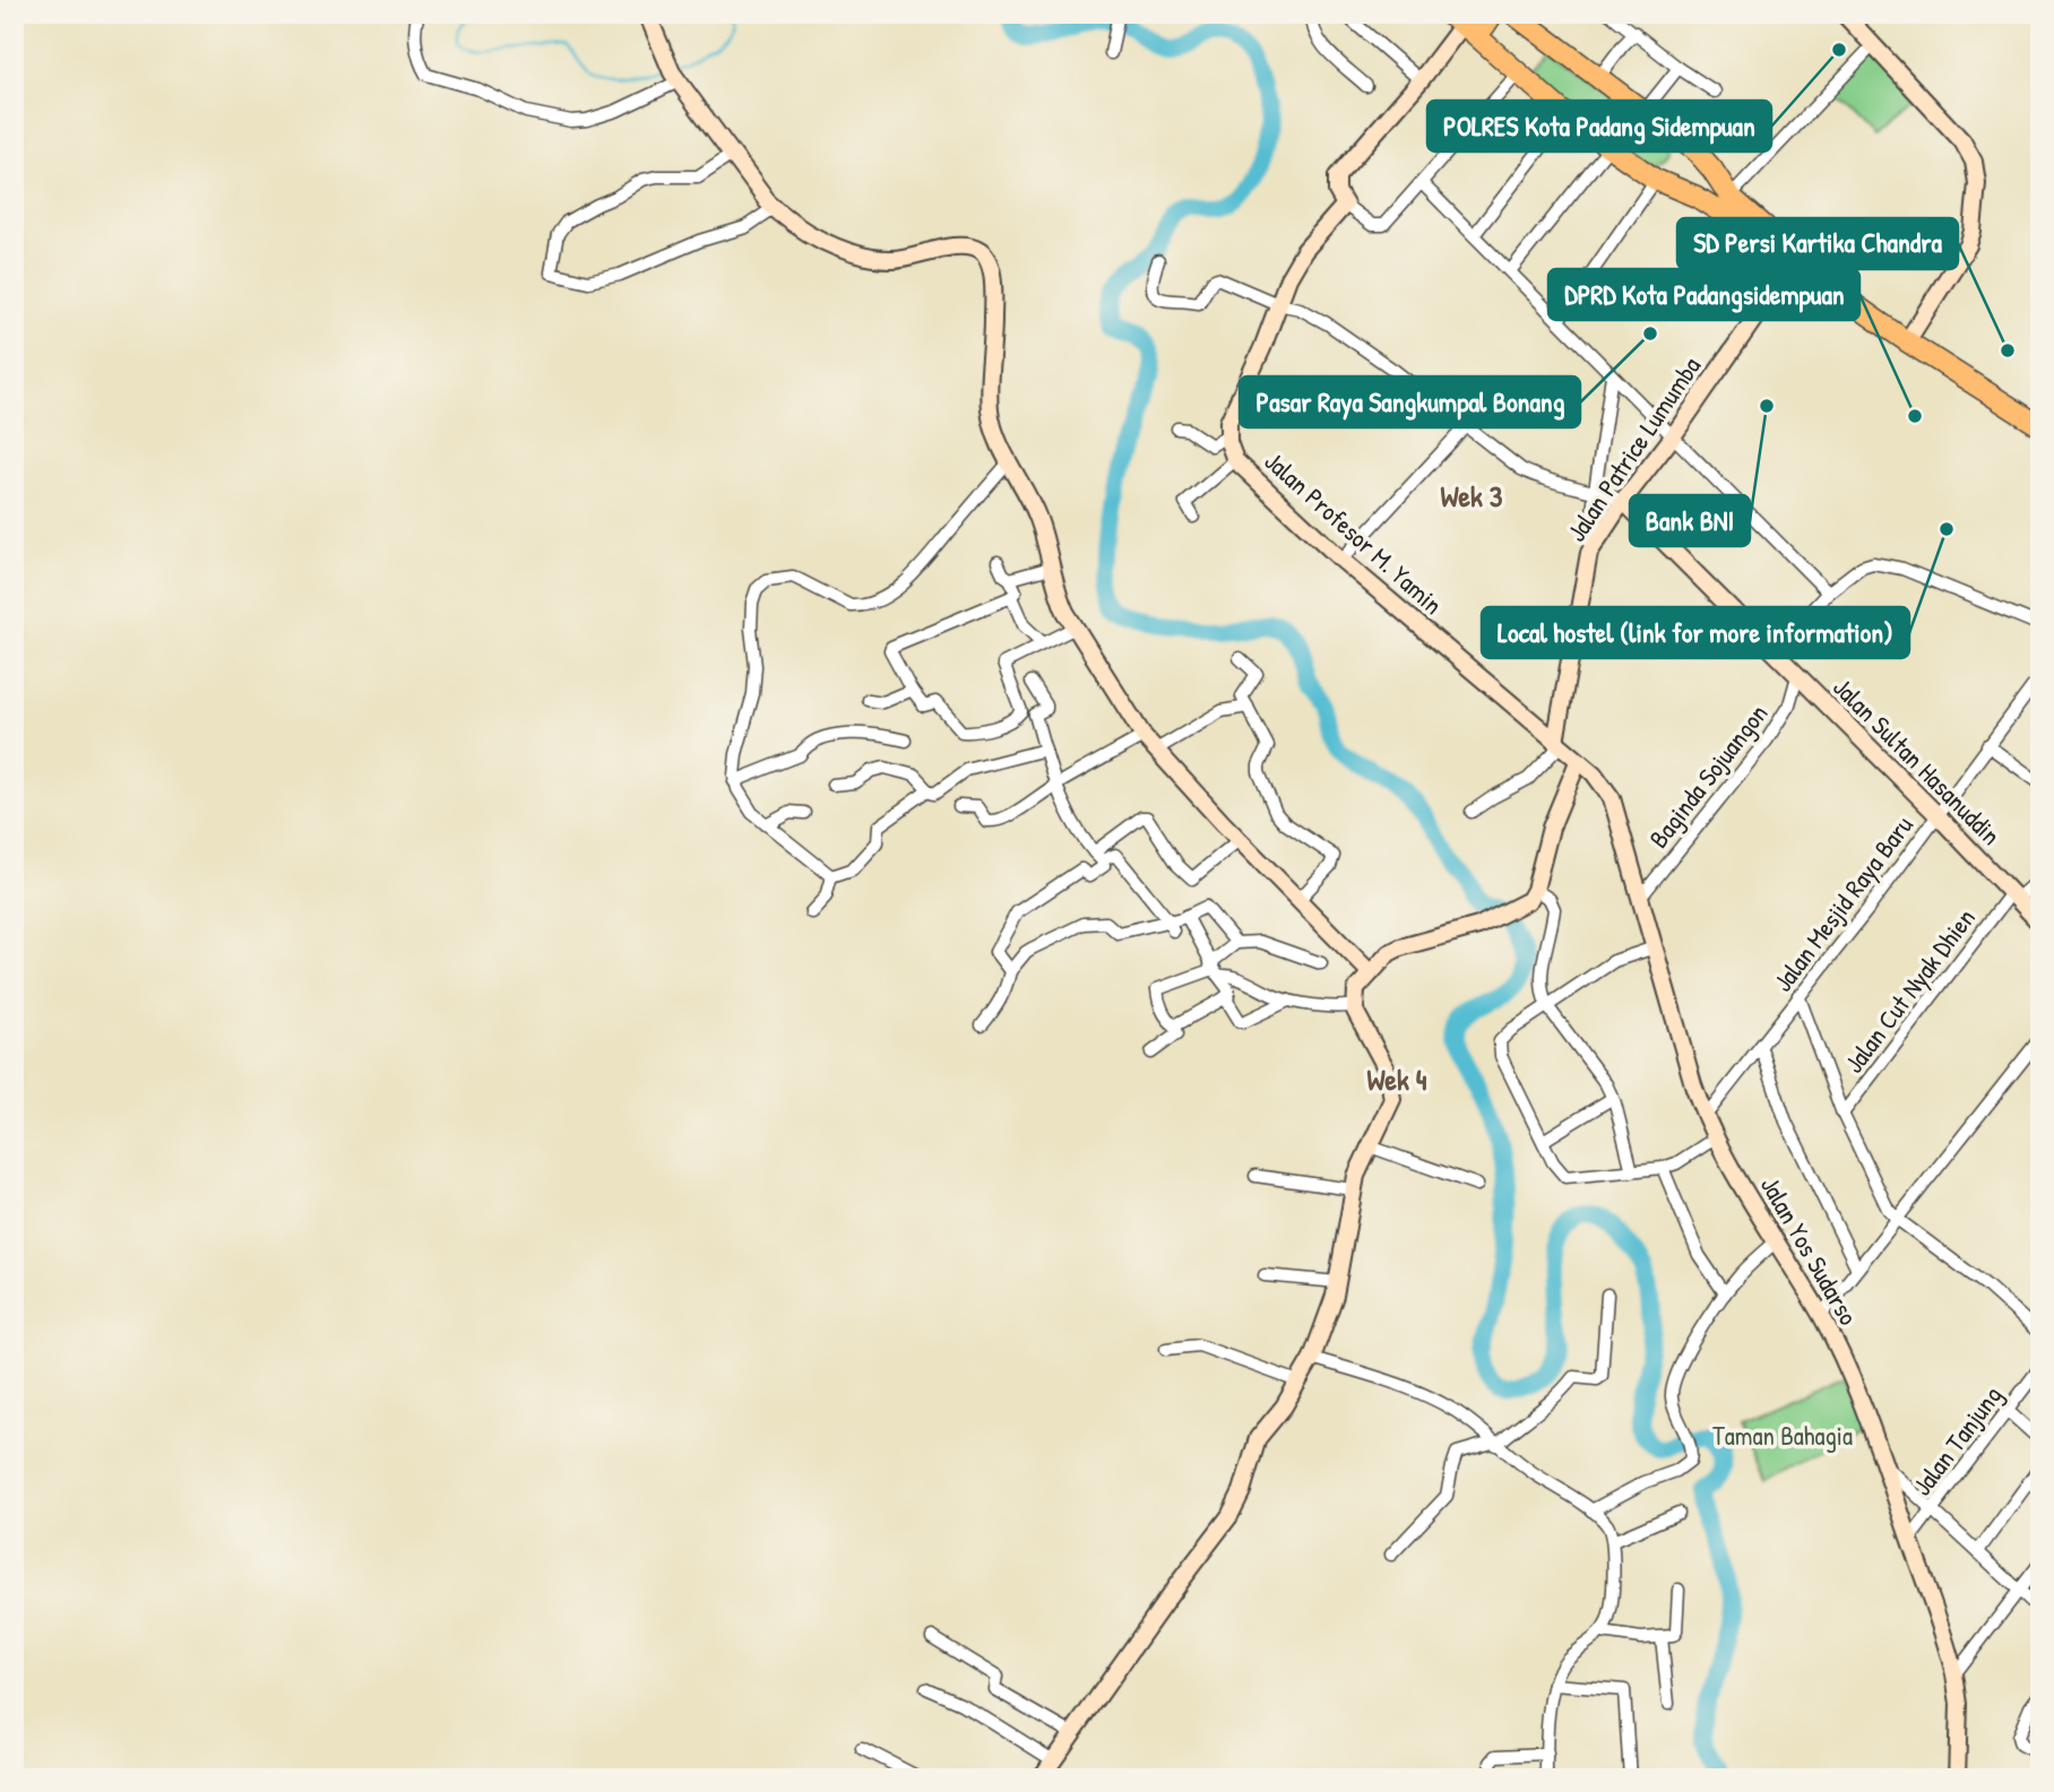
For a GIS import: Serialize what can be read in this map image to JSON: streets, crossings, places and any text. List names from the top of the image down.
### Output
{
  "streets": {
    "street": [
      "Jalan Patrice Lumumba",
      "Jalan Profesor M. Yamin",
      "Jalan Sultan Hasanuddin",
      "Baginda Sojuangon",
      "Jalan Mesjid Raya Baru",
      "Jalan Cut Nyak Dhien",
      "Jalan Yos Sudarso",
      "Jalan Tanjung"
    ]
  },
  "crossings": [
    ["Jalan Patrice Lumumba", "Jalan Profesor M. Yamin"],
    ["Jalan Patrice Lumumba", "Jalan Sultan Hasanuddin"],
    ["Jalan Profesor M. Yamin", "Jalan Yos Sudarso"],
    ["Jalan Sultan Hasanuddin", "Baginda Sojuangon"],
    ["Jalan Sultan Hasanuddin", "Jalan Mesjid Raya Baru"],
    ["Jalan Sultan Hasanuddin", "Jalan Cut Nyak Dhien"],
    ["Baginda Sojuangon", "Jalan Yos Sudarso"],
    ["Jalan Mesjid Raya Baru", "Jalan Yos Sudarso"],
    ["Jalan Yos Sudarso", "Jalan Tanjung"]
  ],
  "districts": ["Wek 3", "Wek 4"],
  "parks": ["Taman Bahagia"],
  "places": [
    "POLRES Kota Padang Sidempuan",
    "Pasar Raya Sangkumpal Bonang",
    "SD Persi Kartika Chandra",
    "Bank BNI",
    "DPRD Kota Padangsidempuan",
    "Local hostel (link for more information)"
  ]
}
